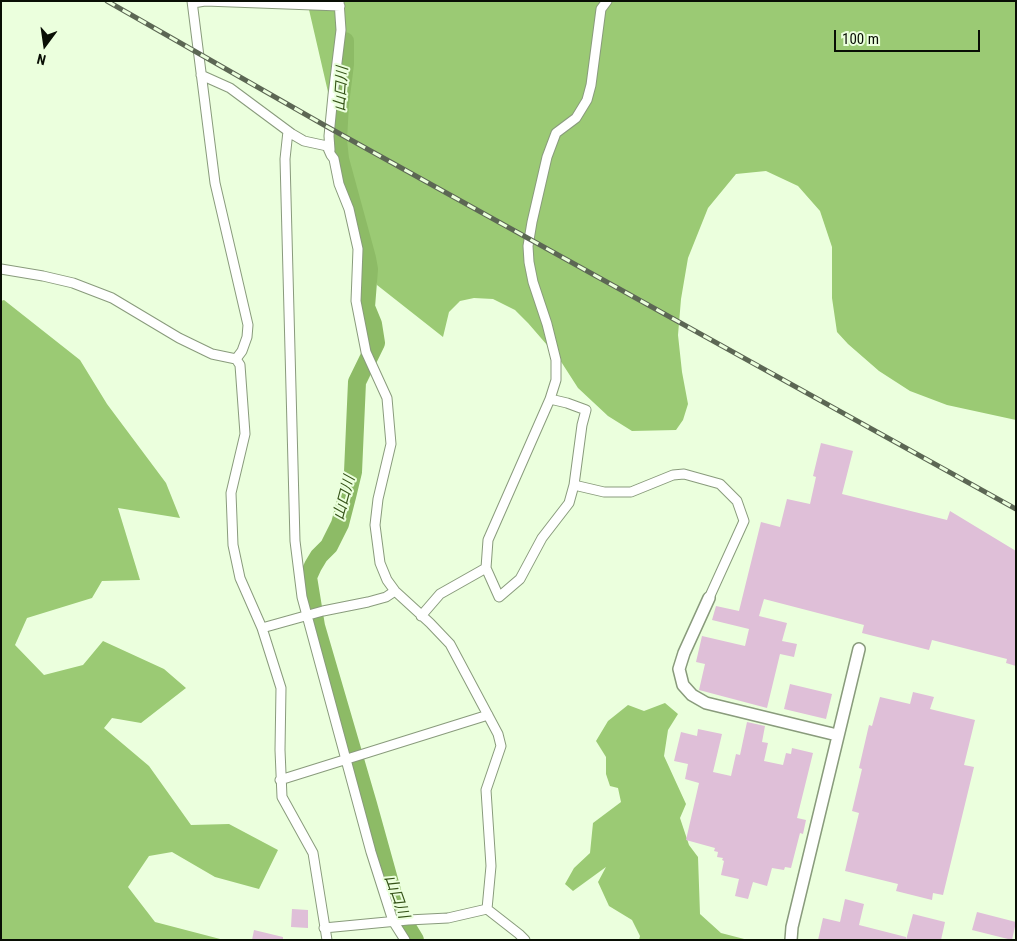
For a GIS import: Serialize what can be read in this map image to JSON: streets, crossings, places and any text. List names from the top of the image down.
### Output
{
  "water": ["山口川"],
  "scale_bar": "100 m",
  "north": "bottom"
}
